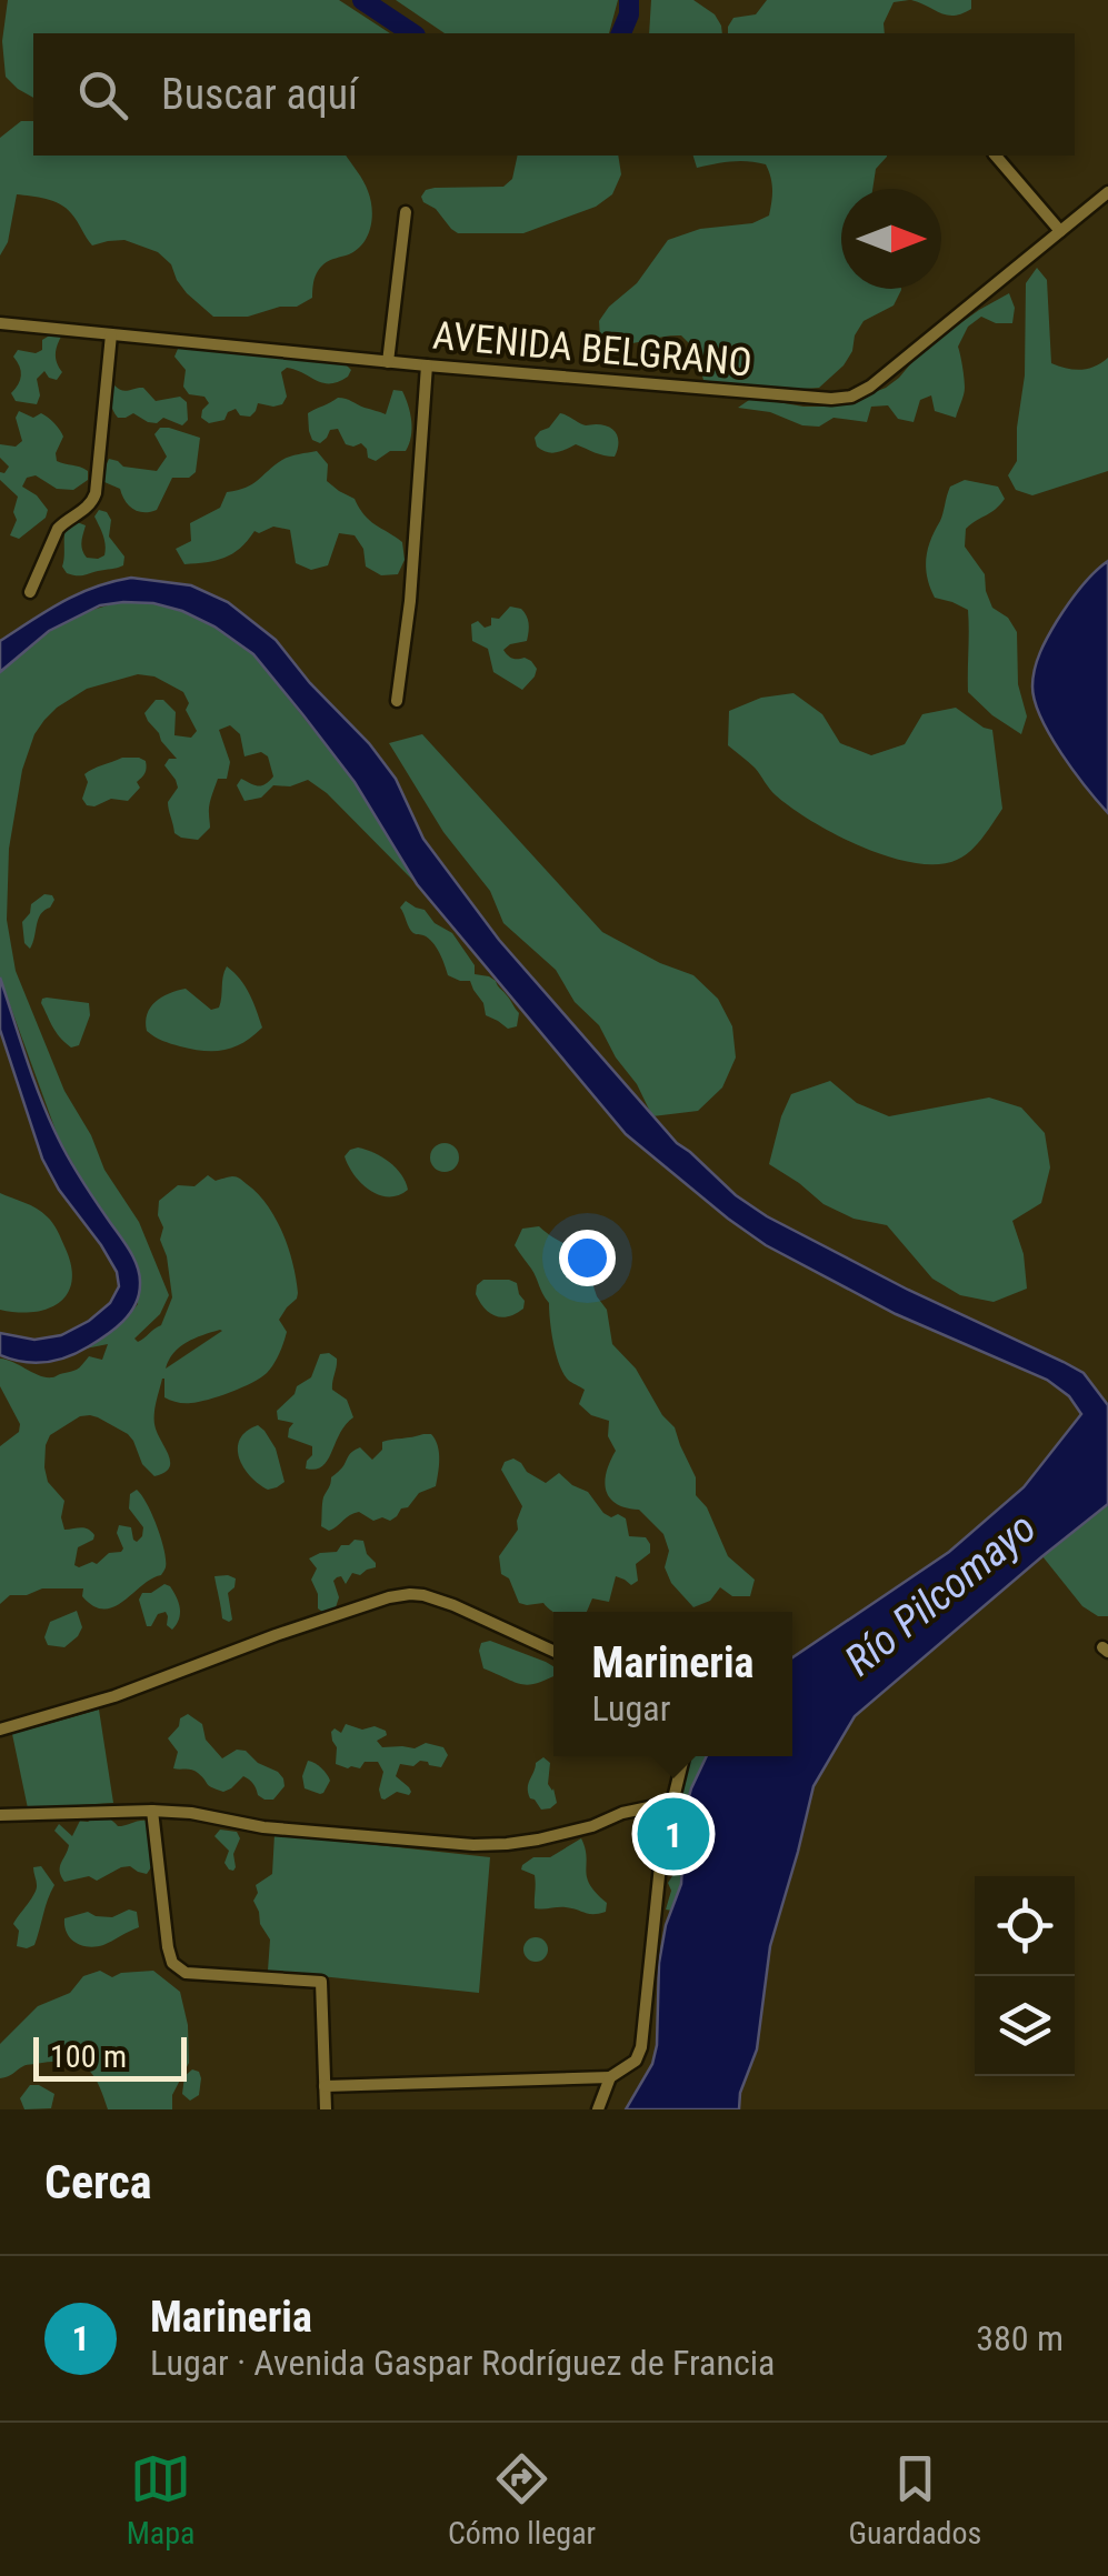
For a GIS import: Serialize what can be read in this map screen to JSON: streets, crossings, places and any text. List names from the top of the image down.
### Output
{
  "streets": {
    "street": ["AVENIDA BELGRANO"]
  },
  "water": ["Río Pilcomayo"],
  "scale_bar": "100 m",
  "north": "right",
  "page": {
    "search": "Buscar aquí",
    "popup": ["Marineria", "Lugar"],
    "pins": "1",
    "scale": "100 m",
    "heading": "Cerca",
    "list": [
      {
        "mark": "1",
        "name": "Marineria",
        "note": "Lugar · Avenida Gaspar Rodríguez de Francia",
        "value": "380 m"
      }
    ],
    "nav": ["Mapa", "Cómo llegar", "Guardados"]
  }
}
